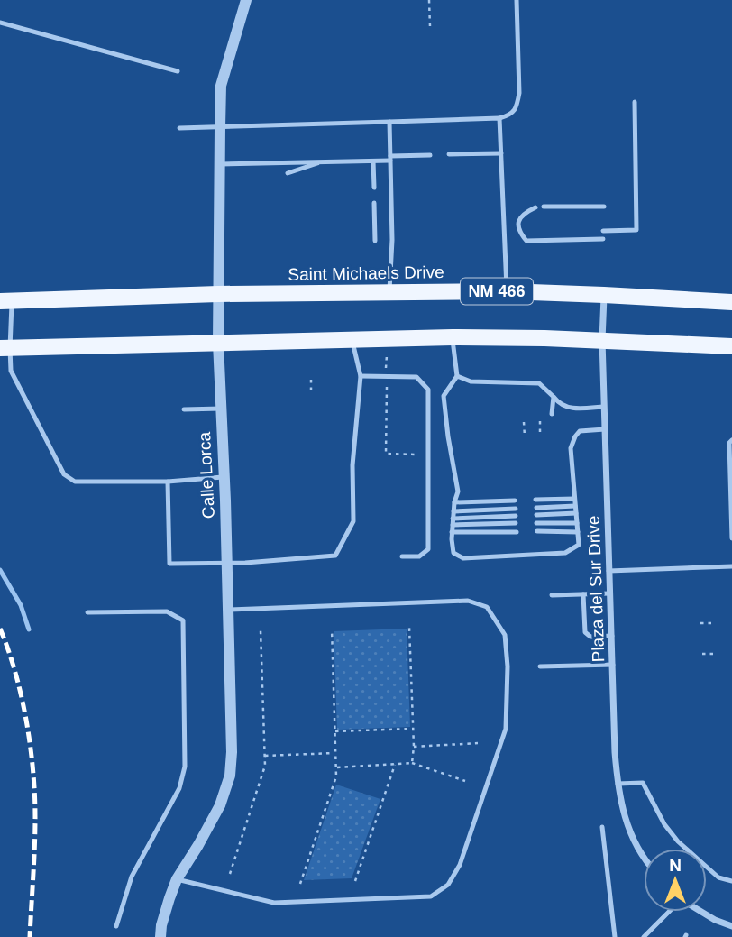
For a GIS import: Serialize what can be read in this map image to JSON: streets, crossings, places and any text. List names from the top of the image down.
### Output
{
  "streets": {
    "main road": ["Saint Michaels Drive", "NM 466"],
    "street": ["Calle Lorca", "Plaza del Sur Drive"]
  },
  "crossings": [
    ["Saint Michaels Drive", "Calle Lorca"],
    ["Saint Michaels Drive", "Plaza del Sur Drive"]
  ],
  "north": "top"
}
